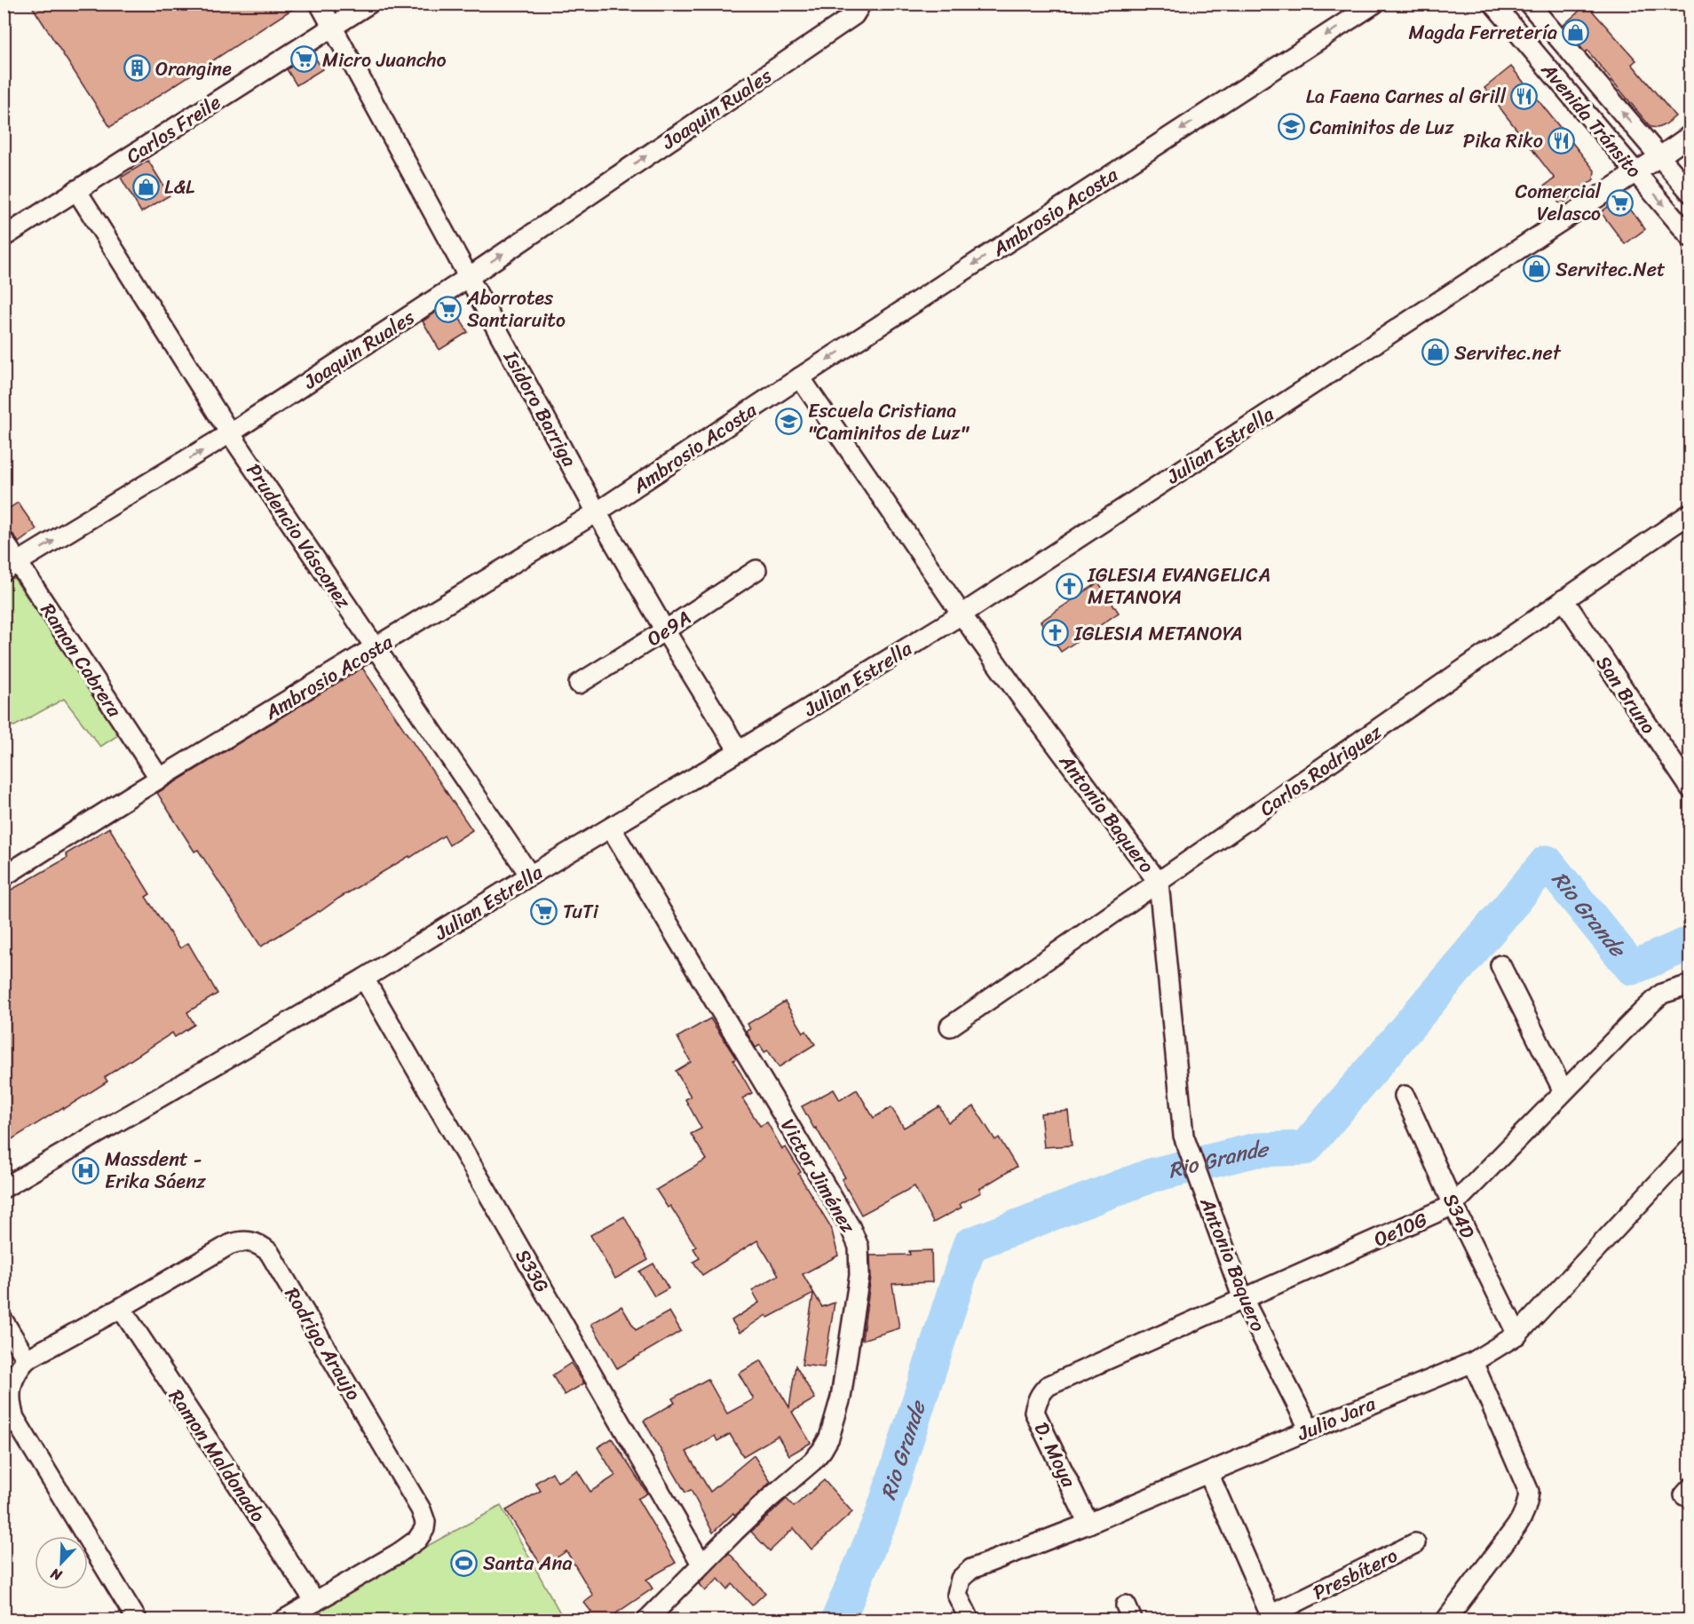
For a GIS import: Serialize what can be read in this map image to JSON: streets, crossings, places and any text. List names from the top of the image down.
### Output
{
  "streets": {
    "street": [
      "Joaquin Ruales",
      "Avenida Tránsito",
      "Carlos Freile",
      "Ambrosio Acosta",
      "Isidoro Barriga",
      "Julian Estrella",
      "Prudencio Vásconez",
      "Oe9A",
      "Ramon Cabrera",
      "San Bruno",
      "Carlos Rodriguez",
      "Antonio Baquero",
      "Victor Jiménez",
      "S34D",
      "Oe10G",
      "S33G",
      "Rodrigo Araujo",
      "Julio Jara",
      "D. Moya",
      "Ramon Maldonado",
      "Presbítero"
    ]
  },
  "crossings": [
    ["Joaquin Ruales", "Isidoro Barriga"],
    ["Joaquin Ruales", "Prudencio Vásconez"],
    ["Joaquin Ruales", "Ramon Cabrera"],
    ["Avenida Tránsito", "Julian Estrella"],
    ["Carlos Freile", "Isidoro Barriga"],
    ["Carlos Freile", "Prudencio Vásconez"],
    ["Ambrosio Acosta", "Isidoro Barriga"],
    ["Ambrosio Acosta", "Prudencio Vásconez"],
    ["Ambrosio Acosta", "Ramon Cabrera"],
    ["Ambrosio Acosta", "Antonio Baquero"],
    ["Isidoro Barriga", "Julian Estrella"],
    ["Isidoro Barriga", "Oe9A"],
    ["Julian Estrella", "Prudencio Vásconez"],
    ["Julian Estrella", "Antonio Baquero"],
    ["Julian Estrella", "Victor Jiménez"],
    ["Julian Estrella", "S33G"],
    ["San Bruno", "Carlos Rodriguez"],
    ["Carlos Rodriguez", "Antonio Baquero"],
    ["Antonio Baquero", "Oe10G"],
    ["Antonio Baquero", "Julio Jara"],
    ["Victor Jiménez", "S33G"],
    ["S34D", "Oe10G"],
    ["S34D", "Julio Jara"],
    ["Oe10G", "D. Moya"],
    ["Rodrigo Araujo", "Ramon Maldonado"],
    ["Julio Jara", "D. Moya"]
  ],
  "one_way": ["Joaquin Ruales", "Ambrosio Acosta"],
  "water": ["Rio Grande"],
  "places": {
    "shop": [
      "Magda Ferretería",
      "L&L",
      "Servitec.Net",
      "Servitec.net"
    ],
    "supermarket": [
      "Micro Juancho",
      "Comercial Velasco",
      "Aborrotes Santiaruito",
      "TuTi"
    ],
    "building": ["Orangine"],
    "restaurant": ["La Faena Carnes al Grill", "Pika Riko"],
    "school or university": ["Caminitos de Luz", "Escuela Cristiana \"Caminitos de Luz\""],
    "church": ["IGLESIA EVANGELICA METANOYA", "IGLESIA METANOYA"],
    "hospital": ["Massdent - Erika Sáenz"],
    "sports": ["Santa Ana"]
  },
  "north": "bottom left"
}
